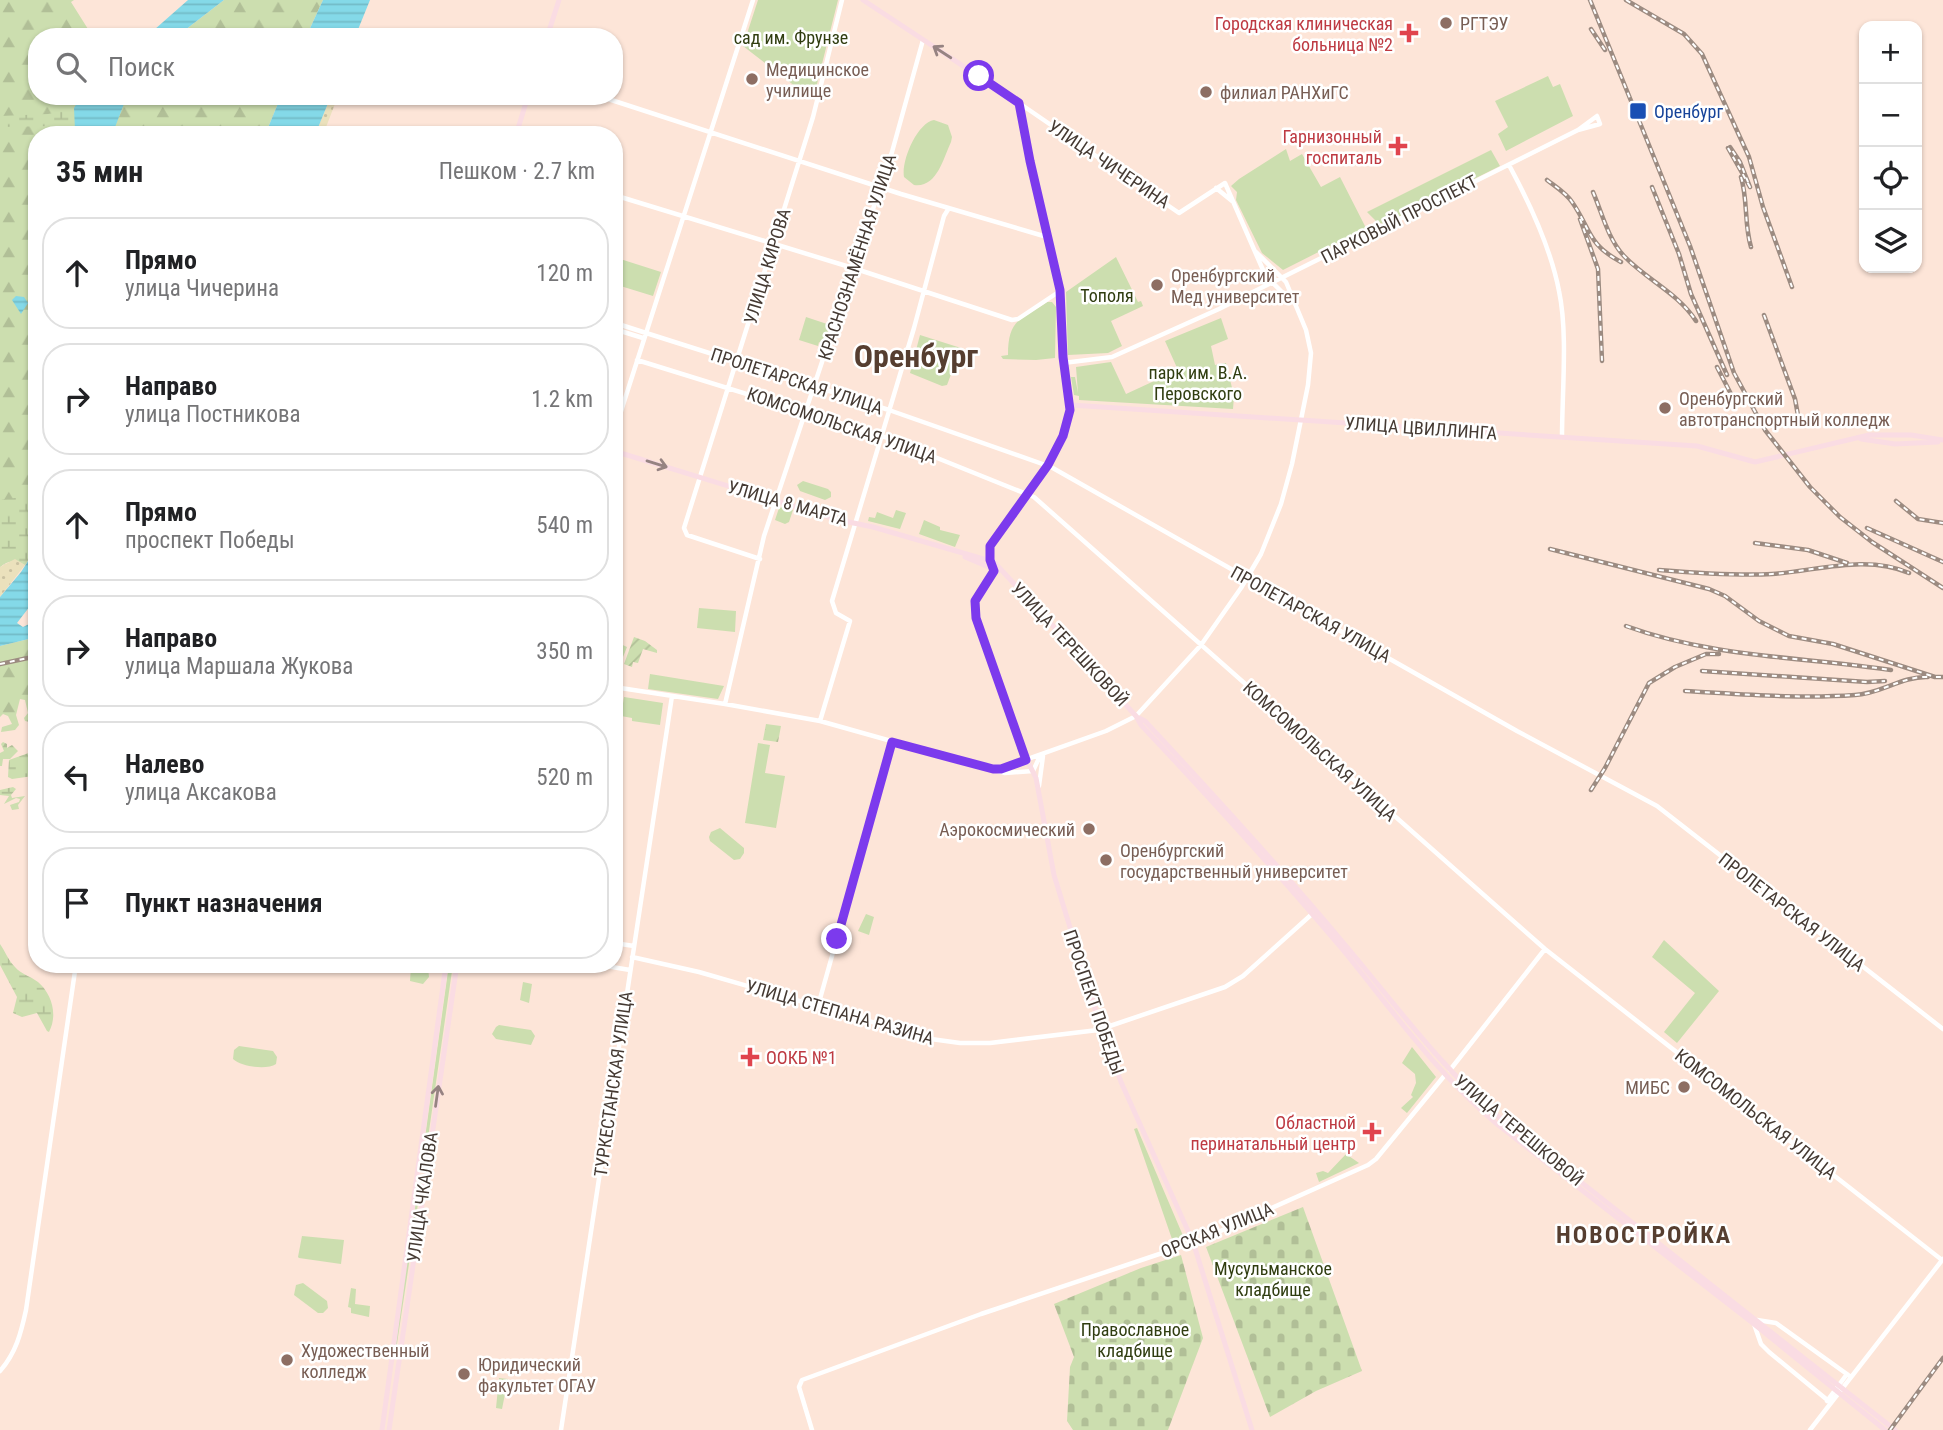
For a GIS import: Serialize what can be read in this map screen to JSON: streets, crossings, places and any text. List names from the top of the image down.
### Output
{
  "streets": {
    "main road": [
      "УЛИЦА ЧИЧЕРИНА",
      "ПАРКОВЫЙ ПРОСПЕКТ",
      "КРАСНОЗНАМЁННАЯ УЛИЦА",
      "УЛИЦА КИРОВА",
      "ПРОЛЕТАРСКАЯ УЛИЦА",
      "КОМСОМОЛЬСКАЯ УЛИЦА",
      "УЛИЦА ЦВИЛЛИНГА",
      "УЛИЦА 8 МАРТА",
      "УЛИЦА ТЕРЕШКОВОЙ",
      "ПРОСПЕКТ ПОБЕДЫ",
      "УЛИЦА СТЕПАНА РАЗИНА",
      "ТУРКЕСТАНСКАЯ УЛИЦА",
      "УЛИЦА ЧКАЛОВА",
      "ОРСКАЯ УЛИЦА"
    ]
  },
  "crossings": [
    ["УЛИЦА ЧИЧЕРИНА", "КРАСНОЗНАМЁННАЯ УЛИЦА"],
    ["КРАСНОЗНАМЁННАЯ УЛИЦА", "УЛИЦА КИРОВА"],
    ["КРАСНОЗНАМЁННАЯ УЛИЦА", "ПРОЛЕТАРСКАЯ УЛИЦА"],
    ["КРАСНОЗНАМЁННАЯ УЛИЦА", "КОМСОМОЛЬСКАЯ УЛИЦА"],
    ["КРАСНОЗНАМЁННАЯ УЛИЦА", "УЛИЦА 8 МАРТА"],
    ["УЛИЦА КИРОВА", "ПРОЛЕТАРСКАЯ УЛИЦА"],
    ["УЛИЦА КИРОВА", "КОМСОМОЛЬСКАЯ УЛИЦА"],
    ["УЛИЦА КИРОВА", "УЛИЦА 8 МАРТА"],
    ["КОМСОМОЛЬСКАЯ УЛИЦА", "ОРСКАЯ УЛИЦА"],
    ["УЛИЦА 8 МАРТА", "УЛИЦА ТЕРЕШКОВОЙ"],
    ["УЛИЦА 8 МАРТА", "ПРОСПЕКТ ПОБЕДЫ"],
    ["УЛИЦА ТЕРЕШКОВОЙ", "ПРОСПЕКТ ПОБЕДЫ"],
    ["УЛИЦА ТЕРЕШКОВОЙ", "УЛИЦА СТЕПАНА РАЗИНА"],
    ["УЛИЦА ТЕРЕШКОВОЙ", "ОРСКАЯ УЛИЦА"],
    ["ПРОСПЕКТ ПОБЕДЫ", "УЛИЦА СТЕПАНА РАЗИНА"],
    ["ПРОСПЕКТ ПОБЕДЫ", "ОРСКАЯ УЛИЦА"],
    ["УЛИЦА СТЕПАНА РАЗИНА", "ТУРКЕСТАНСКАЯ УЛИЦА"]
  ],
  "districts": ["Оренбург", "НОВОСТРОЙКА"],
  "parks": [
    "сад им. Фрунзе",
    "Тополя",
    "парк им. В.А. Перовского",
    "Мусульманское кладбище",
    "Православное кладбище"
  ],
  "places": {
    "other": [
      "РГТЭУ",
      "Медицинское училище",
      "филиал РАНХиГС",
      "Оренбургский Мед университет",
      "Оренбургский автотранспортный колледж",
      "Аэрокосмический",
      "Оренбургский государственный университет",
      "МИБС",
      "Художественный колледж",
      "Юридический факультет ОГАУ"
    ],
    "health": [
      "Городская клиническая больница №2",
      "Гарнизонный госпиталь",
      "ООКБ №1",
      "Областной перинатальный центр"
    ],
    "transit": ["Оренбург"]
  },
  "page": {
    "map_buttons": ["+", "−"],
    "search": "Поиск",
    "heading": ["35 мин", "Пешком · 2.7 km"],
    "list": [
      ["Прямо", "улица Чичерина", "120 m"],
      ["Направо", "улица Постникова", "1.2 km"],
      ["Прямо", "проспект Победы", "540 m"],
      ["Направо", "улица Маршала Жукова", "350 m"],
      ["Налево", "улица Аксакова", "520 m"],
      "Пункт назначения"
    ]
  }
}
